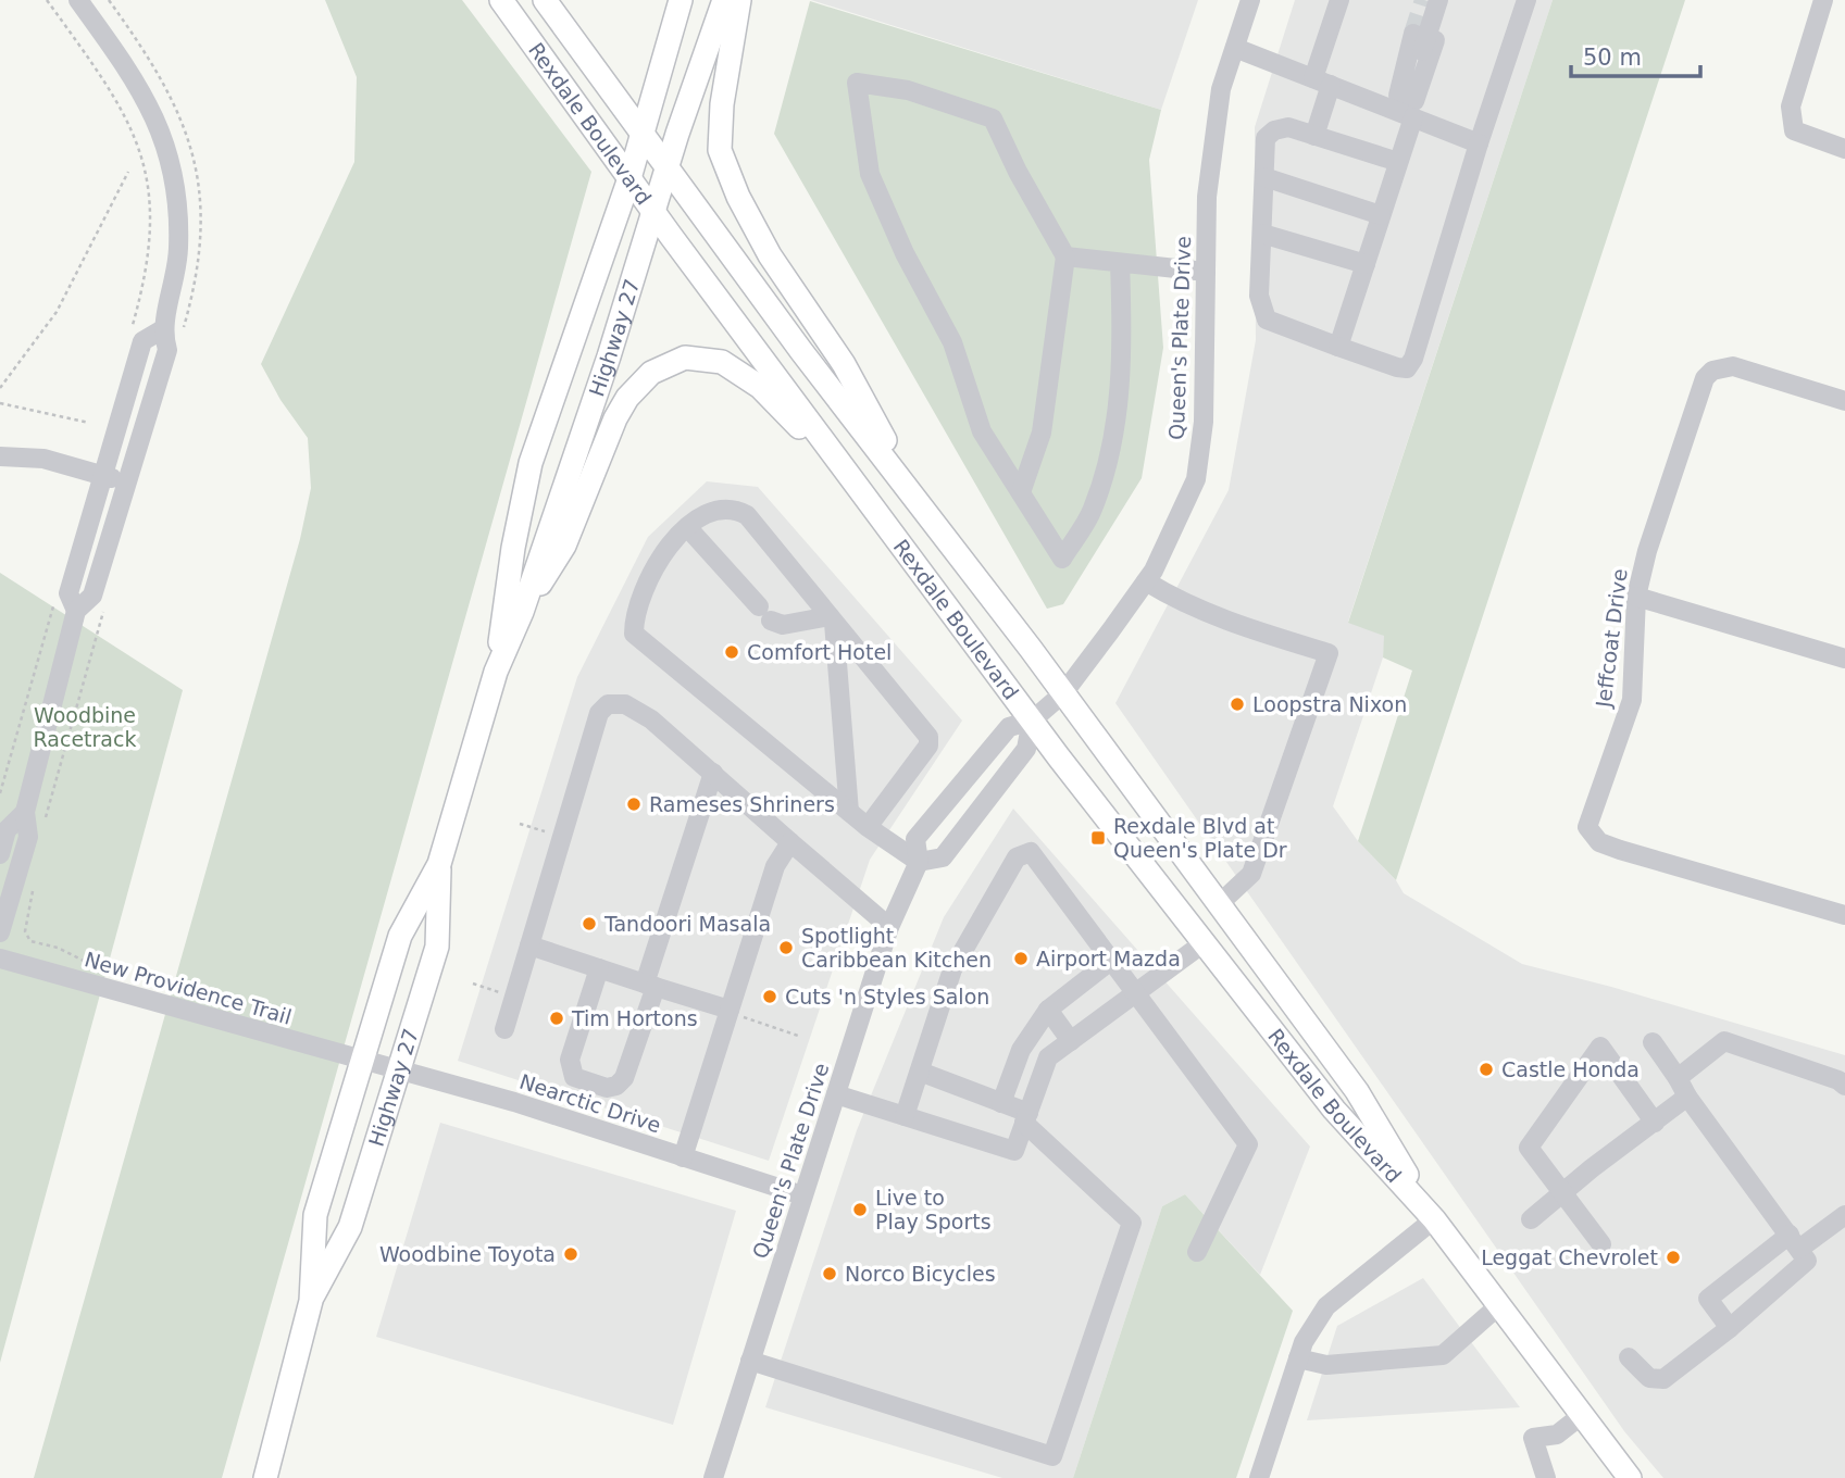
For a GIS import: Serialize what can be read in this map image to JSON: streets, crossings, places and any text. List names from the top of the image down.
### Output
{
  "streets": {
    "main road": ["Rexdale Boulevard", "Highway 27"],
    "street": [
      "Queen's Plate Drive",
      "Jeffcoat Drive",
      "New Providence Trail",
      "Nearctic Drive"
    ]
  },
  "crossings": [
    ["Rexdale Boulevard", "Highway 27"],
    ["Rexdale Boulevard", "Queen's Plate Drive"],
    ["Highway 27", "New Providence Trail"],
    ["Highway 27", "Nearctic Drive"],
    ["Queen's Plate Drive", "Nearctic Drive"],
    ["New Providence Trail", "Nearctic Drive"]
  ],
  "parks": ["Woodbine Racetrack"],
  "places": {
    "other": [
      "Comfort Hotel",
      "Loopstra Nixon",
      "Rameses Shriners",
      "Tandoori Masala",
      "Spotlight Caribbean Kitchen",
      "Airport Mazda",
      "Cuts 'n Styles Salon",
      "Tim Hortons",
      "Castle Honda",
      "Live to Play Sports",
      "Woodbine Toyota",
      "Leggat Chevrolet",
      "Norco Bicycles"
    ],
    "transit": ["Rexdale Blvd at Queen's Plate Dr"]
  },
  "scale_bar": "50 m"
}
